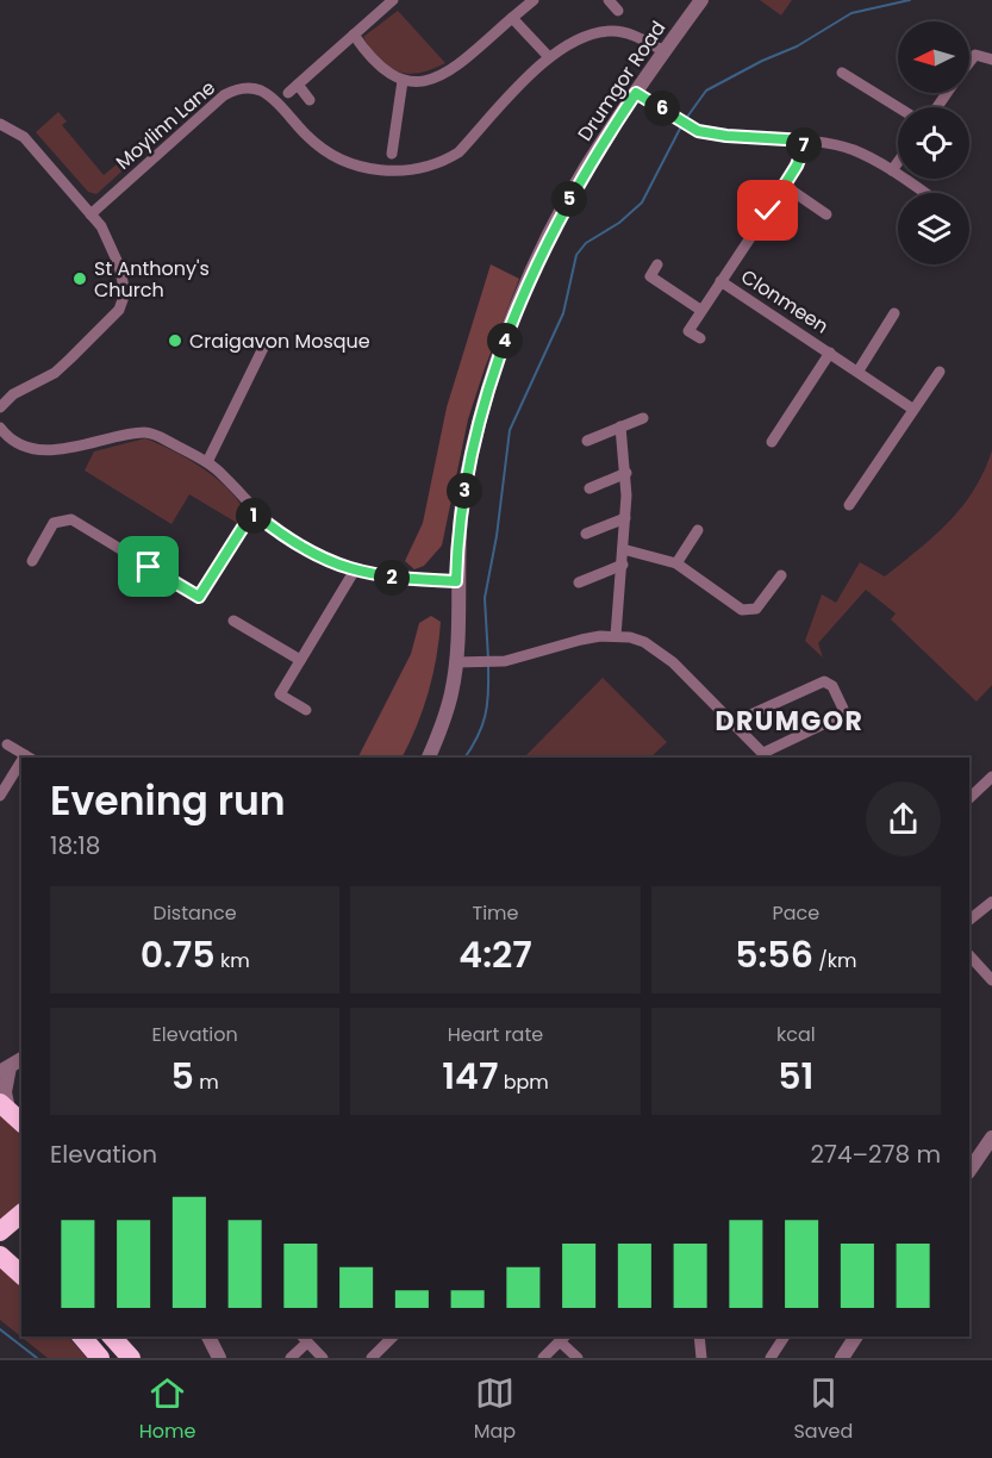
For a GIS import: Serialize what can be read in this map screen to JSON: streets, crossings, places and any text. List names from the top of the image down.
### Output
{
  "streets": {
    "street": ["Drumgor Road", "Moylinn Lane", "Clonmeen"]
  },
  "crossings": [
    ["Drumgor Road", "Moylinn Lane"]
  ],
  "districts": ["DRUMGOR"],
  "places": ["St Anthony's Church", "Craigavon Mosque"],
  "north": "left",
  "page": {
    "pins": [
      "6",
      "7",
      "5",
      "4",
      "3",
      "1",
      "2"
    ],
    "heading": ["Evening run", "18:18"],
    "stats": [
      ["Distance", "0.75 km"],
      ["Time", "4:27"],
      ["Pace", "5:56 /km"],
      ["Elevation", "5 m"],
      ["Heart rate", "147 bpm"],
      ["kcal", "51"]
    ],
    "chart": ["Elevation", "274–278 m"],
    "tabs": ["Home", "Map", "Saved"]
  }
}
